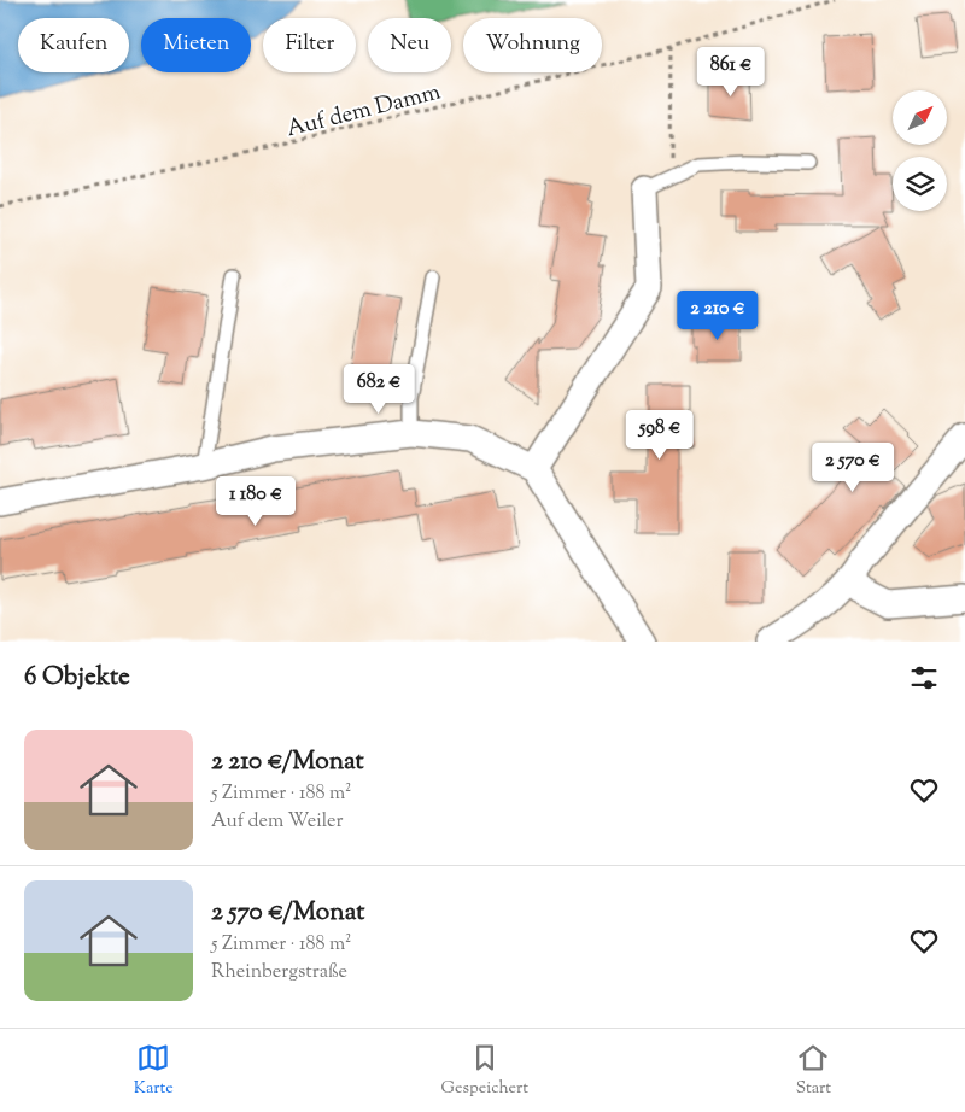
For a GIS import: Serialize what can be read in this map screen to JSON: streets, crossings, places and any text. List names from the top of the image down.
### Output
{
  "streets": {
    "path": ["Auf dem Damm"]
  },
  "north": "top right",
  "page": {
    "chip": [
      "Kaufen",
      "Mieten",
      "Filter",
      "Neu",
      "Wohnung"
    ],
    "price": [
      "861 €",
      "2 210 €",
      "682 €",
      "598 €",
      "2 570 €",
      "1 180 €"
    ],
    "heading": "6 Objekte",
    "list": [
      {
        "name": "2 210 €/Monat",
        "note": "5 Zimmer · 188 m² · Auf dem Weiler"
      },
      {
        "name": "2 570 €/Monat",
        "note": "5 Zimmer · 188 m² · Rheinbergstraße"
      }
    ],
    "tabs": ["Karte", "Gespeichert", "Start"]
  }
}
